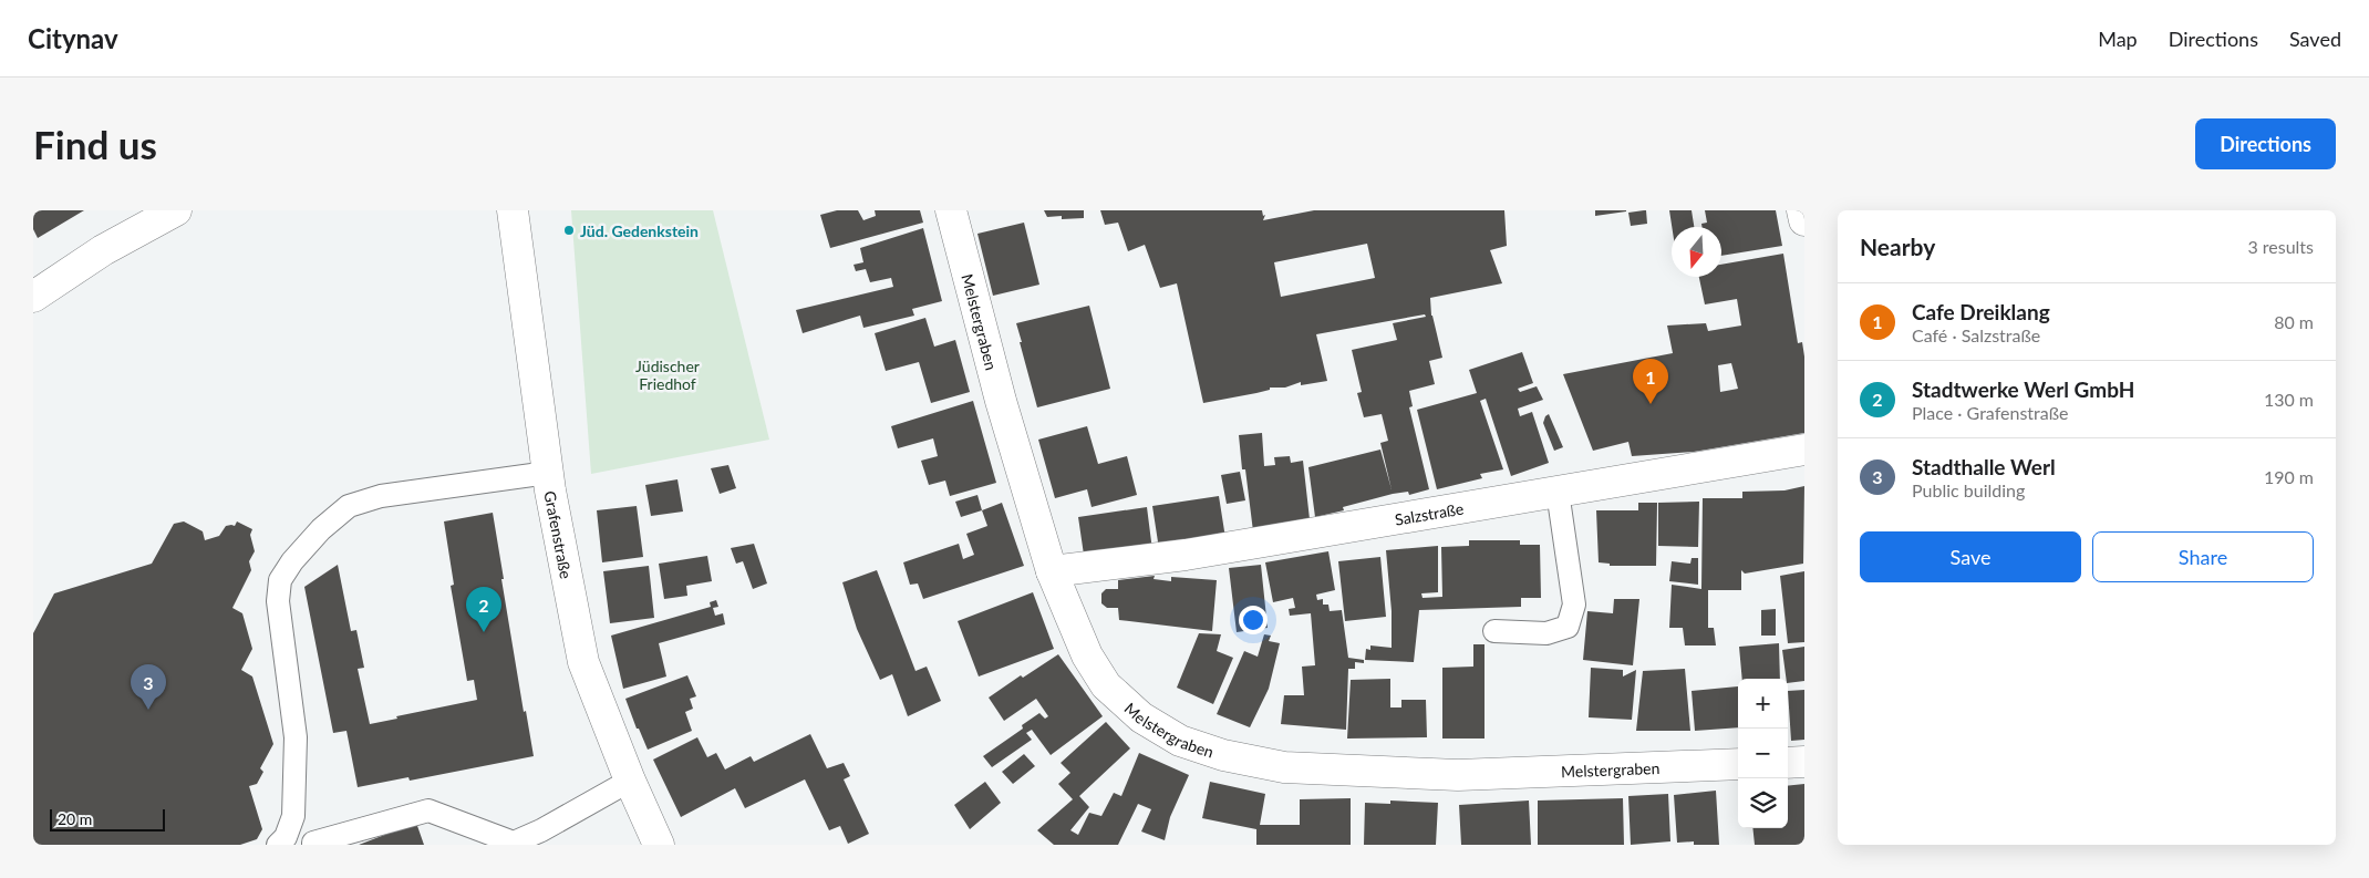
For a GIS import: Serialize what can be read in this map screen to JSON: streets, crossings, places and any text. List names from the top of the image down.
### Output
{
  "streets": {
    "street": ["Melstergraben", "Salzstraße", "Grafenstraße"]
  },
  "crossings": [
    ["Melstergraben", "Salzstraße"]
  ],
  "parks": ["Jüdischer Friedhof"],
  "places": ["Jüd. Gedenkstein"],
  "scale_bar": "20 m",
  "north": "bottom",
  "page": {
    "header": "Citynav",
    "nav": ["Map", "Directions", "Saved"],
    "buttons": [
      "Directions",
      ["Save", "Share"]
    ],
    "title": "Find us",
    "heading": ["Nearby", "3 results"],
    "list": [
      {
        "mark": "1",
        "name": "Cafe Dreiklang",
        "note": "Café · Salzstraße",
        "value": "80 m"
      },
      {
        "mark": "2",
        "name": "Stadtwerke Werl GmbH",
        "note": "Place · Grafenstraße",
        "value": "130 m"
      },
      {
        "mark": "3",
        "name": "Stadthalle Werl",
        "note": "Public building",
        "value": "190 m"
      }
    ],
    "pins": ["1", "2", "3"],
    "map_buttons": ["+", "−"],
    "scale": "20 m"
  }
}
